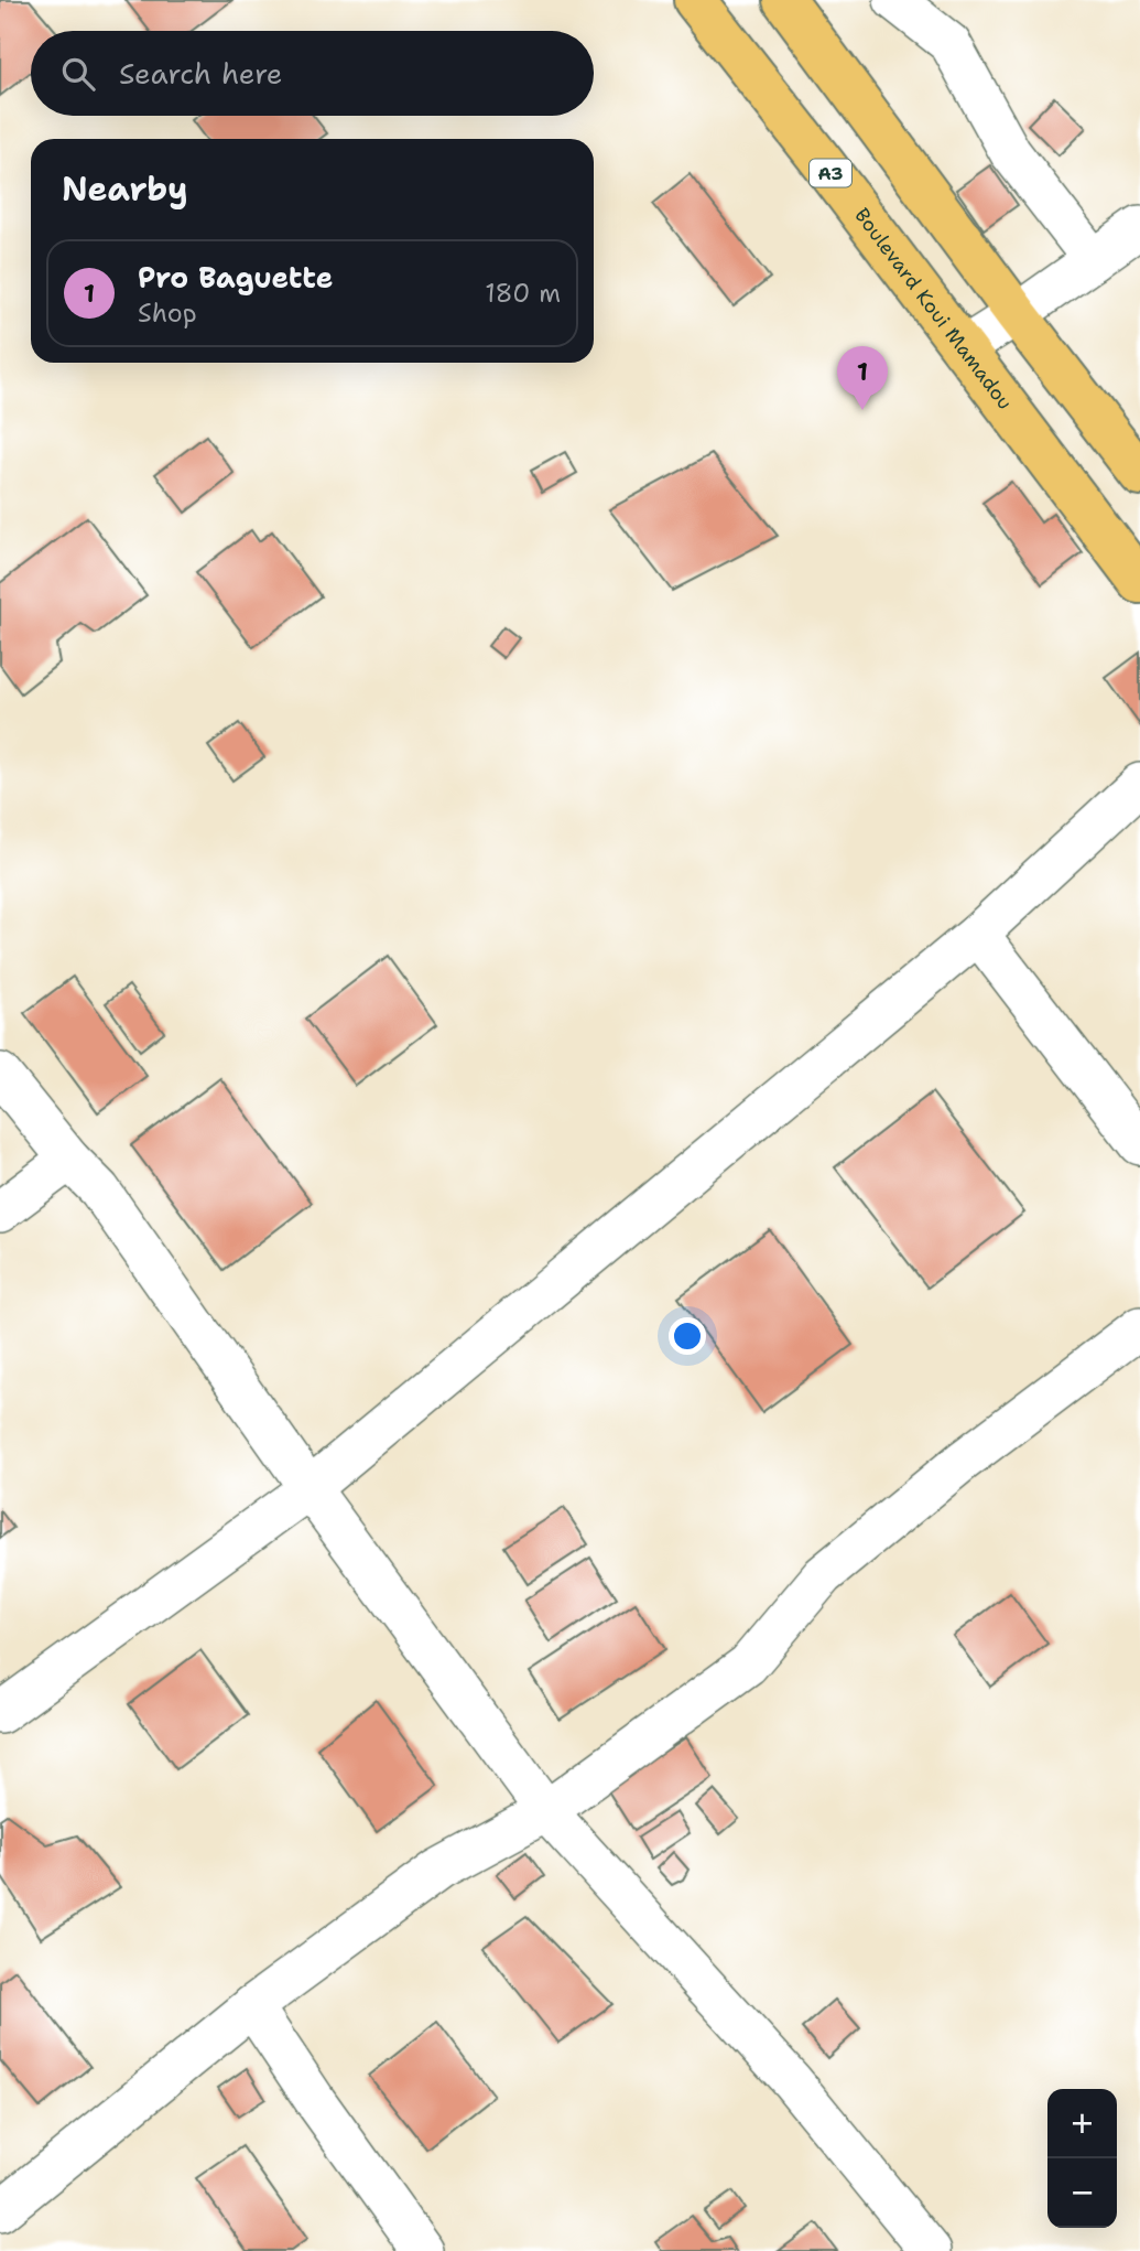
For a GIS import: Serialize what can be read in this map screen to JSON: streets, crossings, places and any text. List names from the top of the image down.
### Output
{
  "streets": {
    "main road": ["A3", "Boulevard Koui Mamadou"]
  },
  "page": {
    "search": "Search here",
    "heading": "Nearby",
    "list": [
      {
        "mark": "1",
        "name": "Pro Baguette",
        "note": "Shop",
        "value": "180 m"
      }
    ],
    "pins": "1",
    "map_buttons": ["+", "−"]
  }
}
